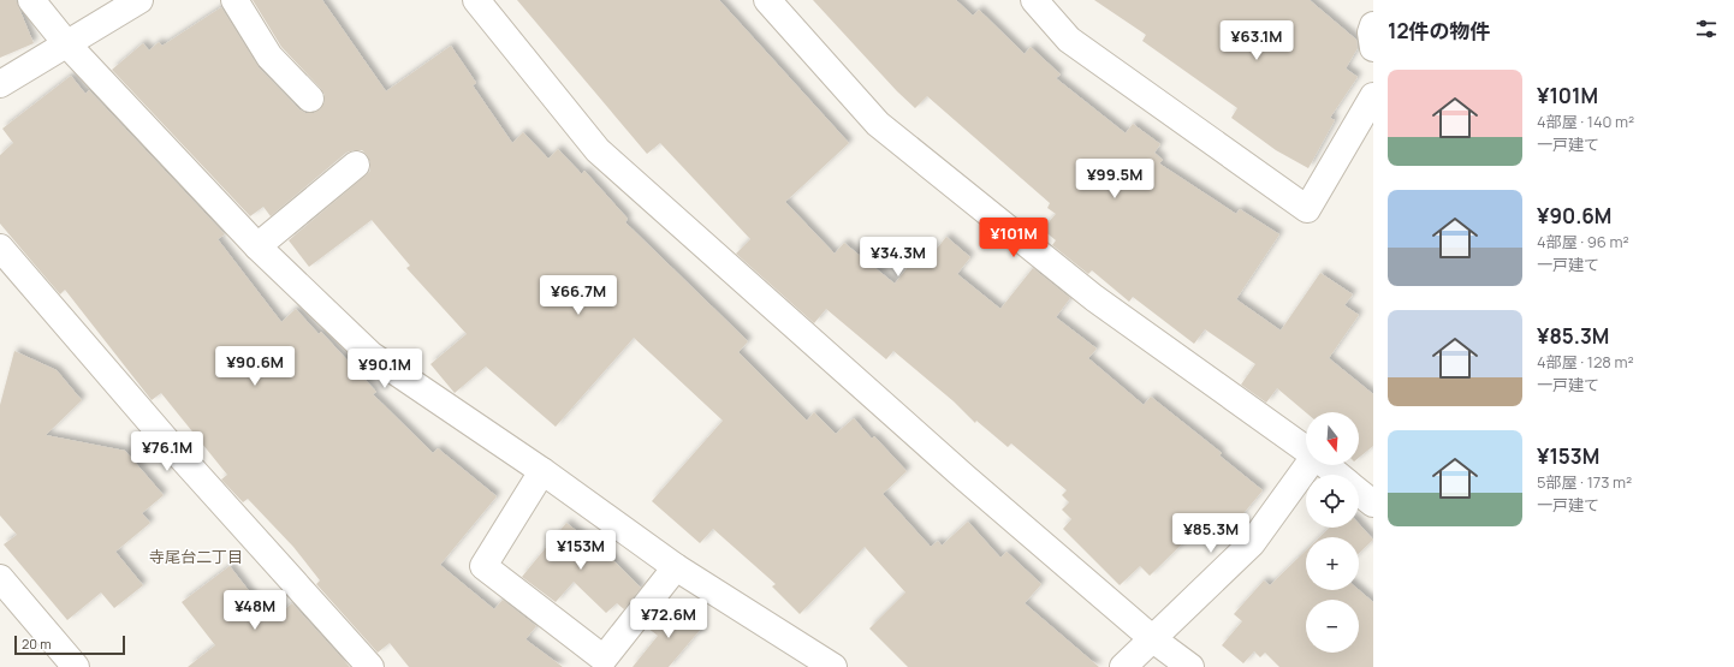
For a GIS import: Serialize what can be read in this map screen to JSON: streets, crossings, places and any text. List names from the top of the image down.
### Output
{
  "districts": ["寺尾台二丁目"],
  "scale_bar": "20 m",
  "north": "bottom",
  "page": {
    "heading": "12件の物件",
    "price": [
      "¥63.1M",
      "¥99.5M",
      "¥101M",
      "¥34.3M",
      "¥66.7M",
      "¥90.6M",
      "¥90.1M",
      "¥76.1M",
      "¥85.3M",
      "¥153M",
      "¥48M",
      "¥72.6M"
    ],
    "list": [
      {
        "name": "¥101M",
        "note": "4部屋 · 140 m² · 一戸建て"
      },
      {
        "name": "¥90.6M",
        "note": "4部屋 · 96 m² · 一戸建て"
      },
      {
        "name": "¥85.3M",
        "note": "4部屋 · 128 m² · 一戸建て"
      },
      {
        "name": "¥153M",
        "note": "5部屋 · 173 m² · 一戸建て"
      }
    ],
    "map_buttons": ["+", "−"],
    "scale": "20 m"
  }
}
